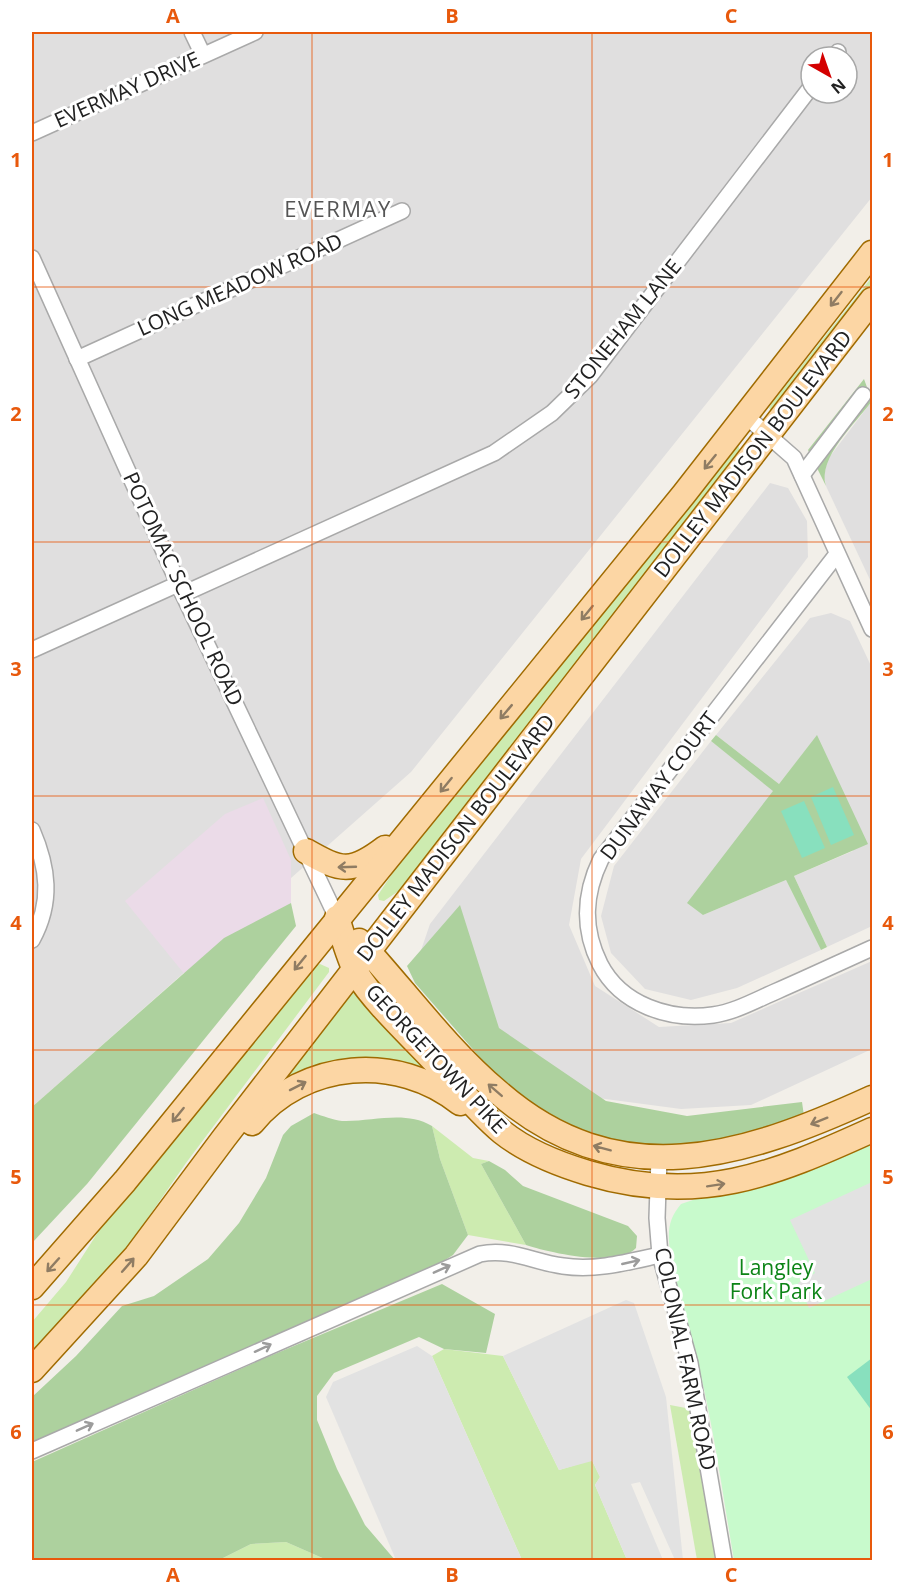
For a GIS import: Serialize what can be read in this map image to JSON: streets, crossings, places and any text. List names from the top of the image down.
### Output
{
  "streets": {
    "main road": ["DOLLEY MADISON BOULEVARD", "GEORGETOWN PIKE"],
    "street": [
      "EVERMAY DRIVE",
      "LONG MEADOW ROAD",
      "STONEHAM LANE",
      "POTOMAC SCHOOL ROAD",
      "DUNAWAY COURT",
      "COLONIAL FARM ROAD"
    ]
  },
  "crossings": [
    ["LONG MEADOW ROAD", "POTOMAC SCHOOL ROAD"],
    ["STONEHAM LANE", "POTOMAC SCHOOL ROAD"],
    ["DOLLEY MADISON BOULEVARD", "POTOMAC SCHOOL ROAD"],
    ["DOLLEY MADISON BOULEVARD", "GEORGETOWN PIKE"],
    ["POTOMAC SCHOOL ROAD", "GEORGETOWN PIKE"],
    ["GEORGETOWN PIKE", "COLONIAL FARM ROAD"]
  ],
  "districts": ["EVERMAY"],
  "parks": ["Langley Fork Park"],
  "north": "bottom right",
  "grid": {
    "columns": ["A", "B", "C"],
    "rows": [
      "1",
      "2",
      "3",
      "4",
      "5",
      "6"
    ]
  }
}
